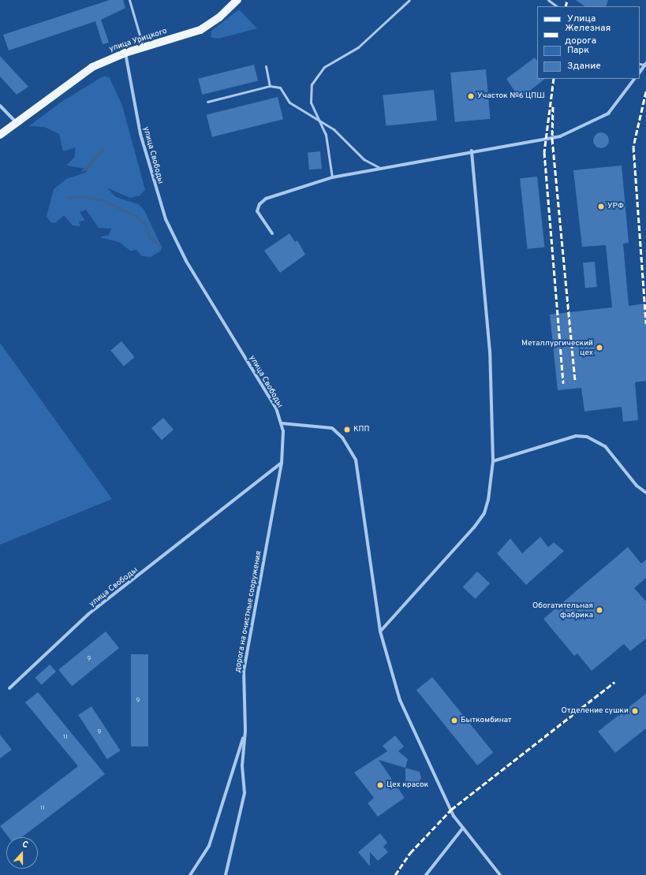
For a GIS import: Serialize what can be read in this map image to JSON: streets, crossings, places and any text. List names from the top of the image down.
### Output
{
  "streets": {
    "main road": ["улица Урицкого"],
    "street": ["улица Свободы", "дорога на очистные сооружения"]
  },
  "crossings": [
    ["улица Урицкого", "улица Свободы"],
    ["улица Свободы", "дорога на очистные сооружения"]
  ],
  "places": [
    "Участок №6 ЦПШ",
    "УРФ",
    "Металлургический цех",
    "КПП",
    "Обогатительная фабрика",
    "Отделение сушки",
    "Быткомбинат",
    "Цех красок"
  ],
  "house_numbers": [
    "9",
    "9",
    "9",
    "11",
    "11"
  ],
  "legend": [
    "Улица",
    "Железная дорога",
    "Парк",
    "Здание"
  ],
  "north": "top"
}
